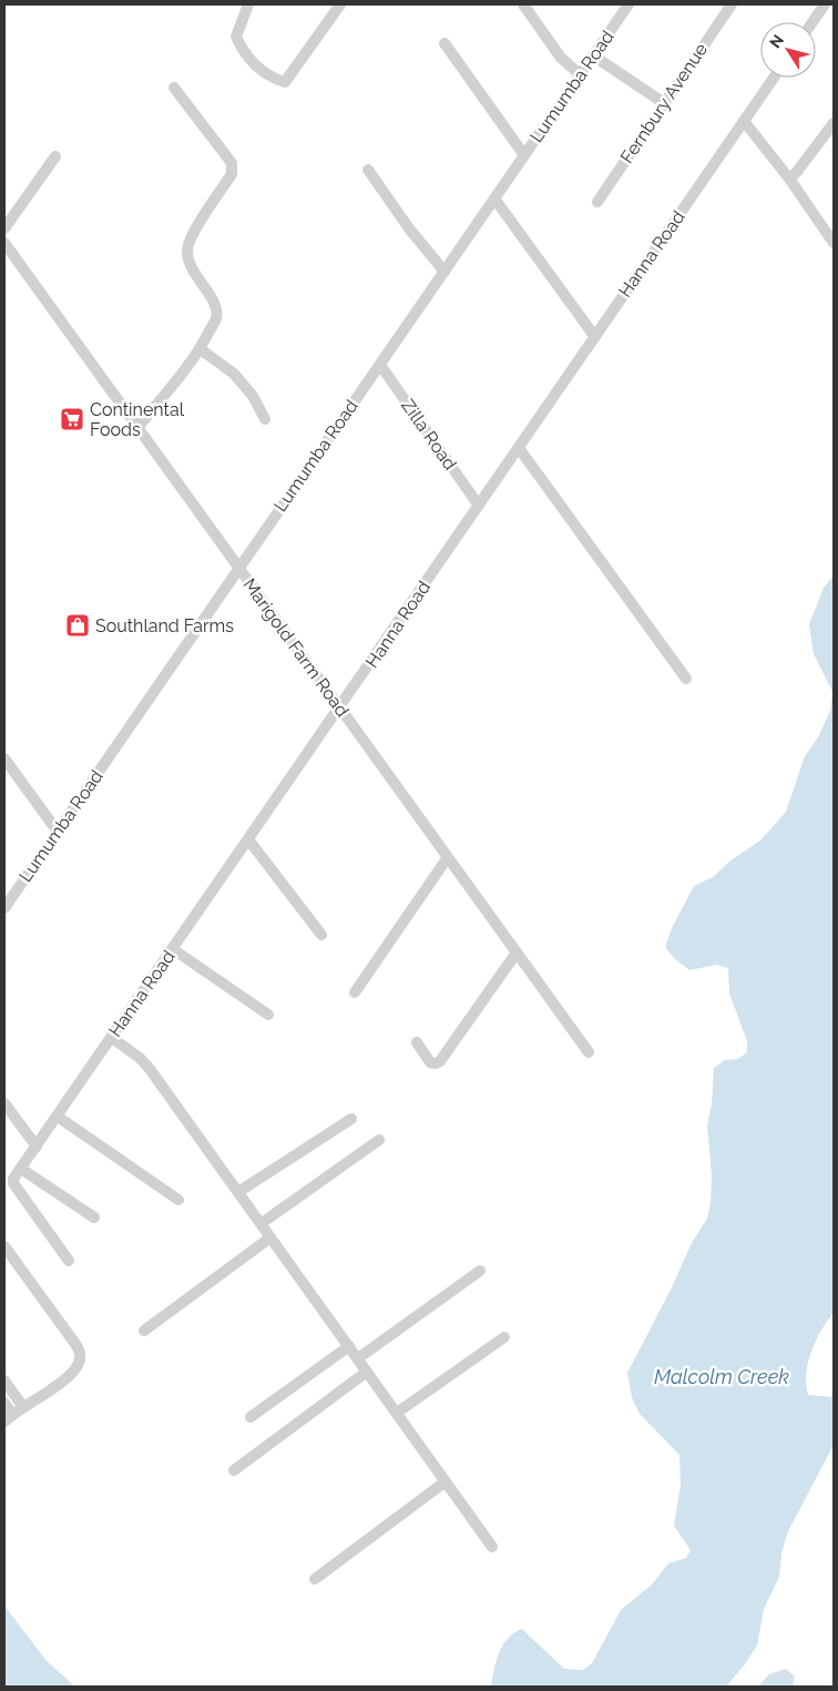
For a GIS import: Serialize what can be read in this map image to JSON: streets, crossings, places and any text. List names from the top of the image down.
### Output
{
  "streets": {
    "street": [
      "Lumumba Road",
      "Fernbury Avenue",
      "Hanna Road",
      "Zilla Road",
      "Marigold Farm Road"
    ]
  },
  "crossings": [
    ["Lumumba Road", "Zilla Road"],
    ["Lumumba Road", "Marigold Farm Road"],
    ["Hanna Road", "Zilla Road"],
    ["Hanna Road", "Marigold Farm Road"]
  ],
  "water": ["Malcolm Creek"],
  "places": {
    "supermarket": ["Continental Foods"],
    "shop": ["Southland Farms"]
  },
  "north": "top left"
}
